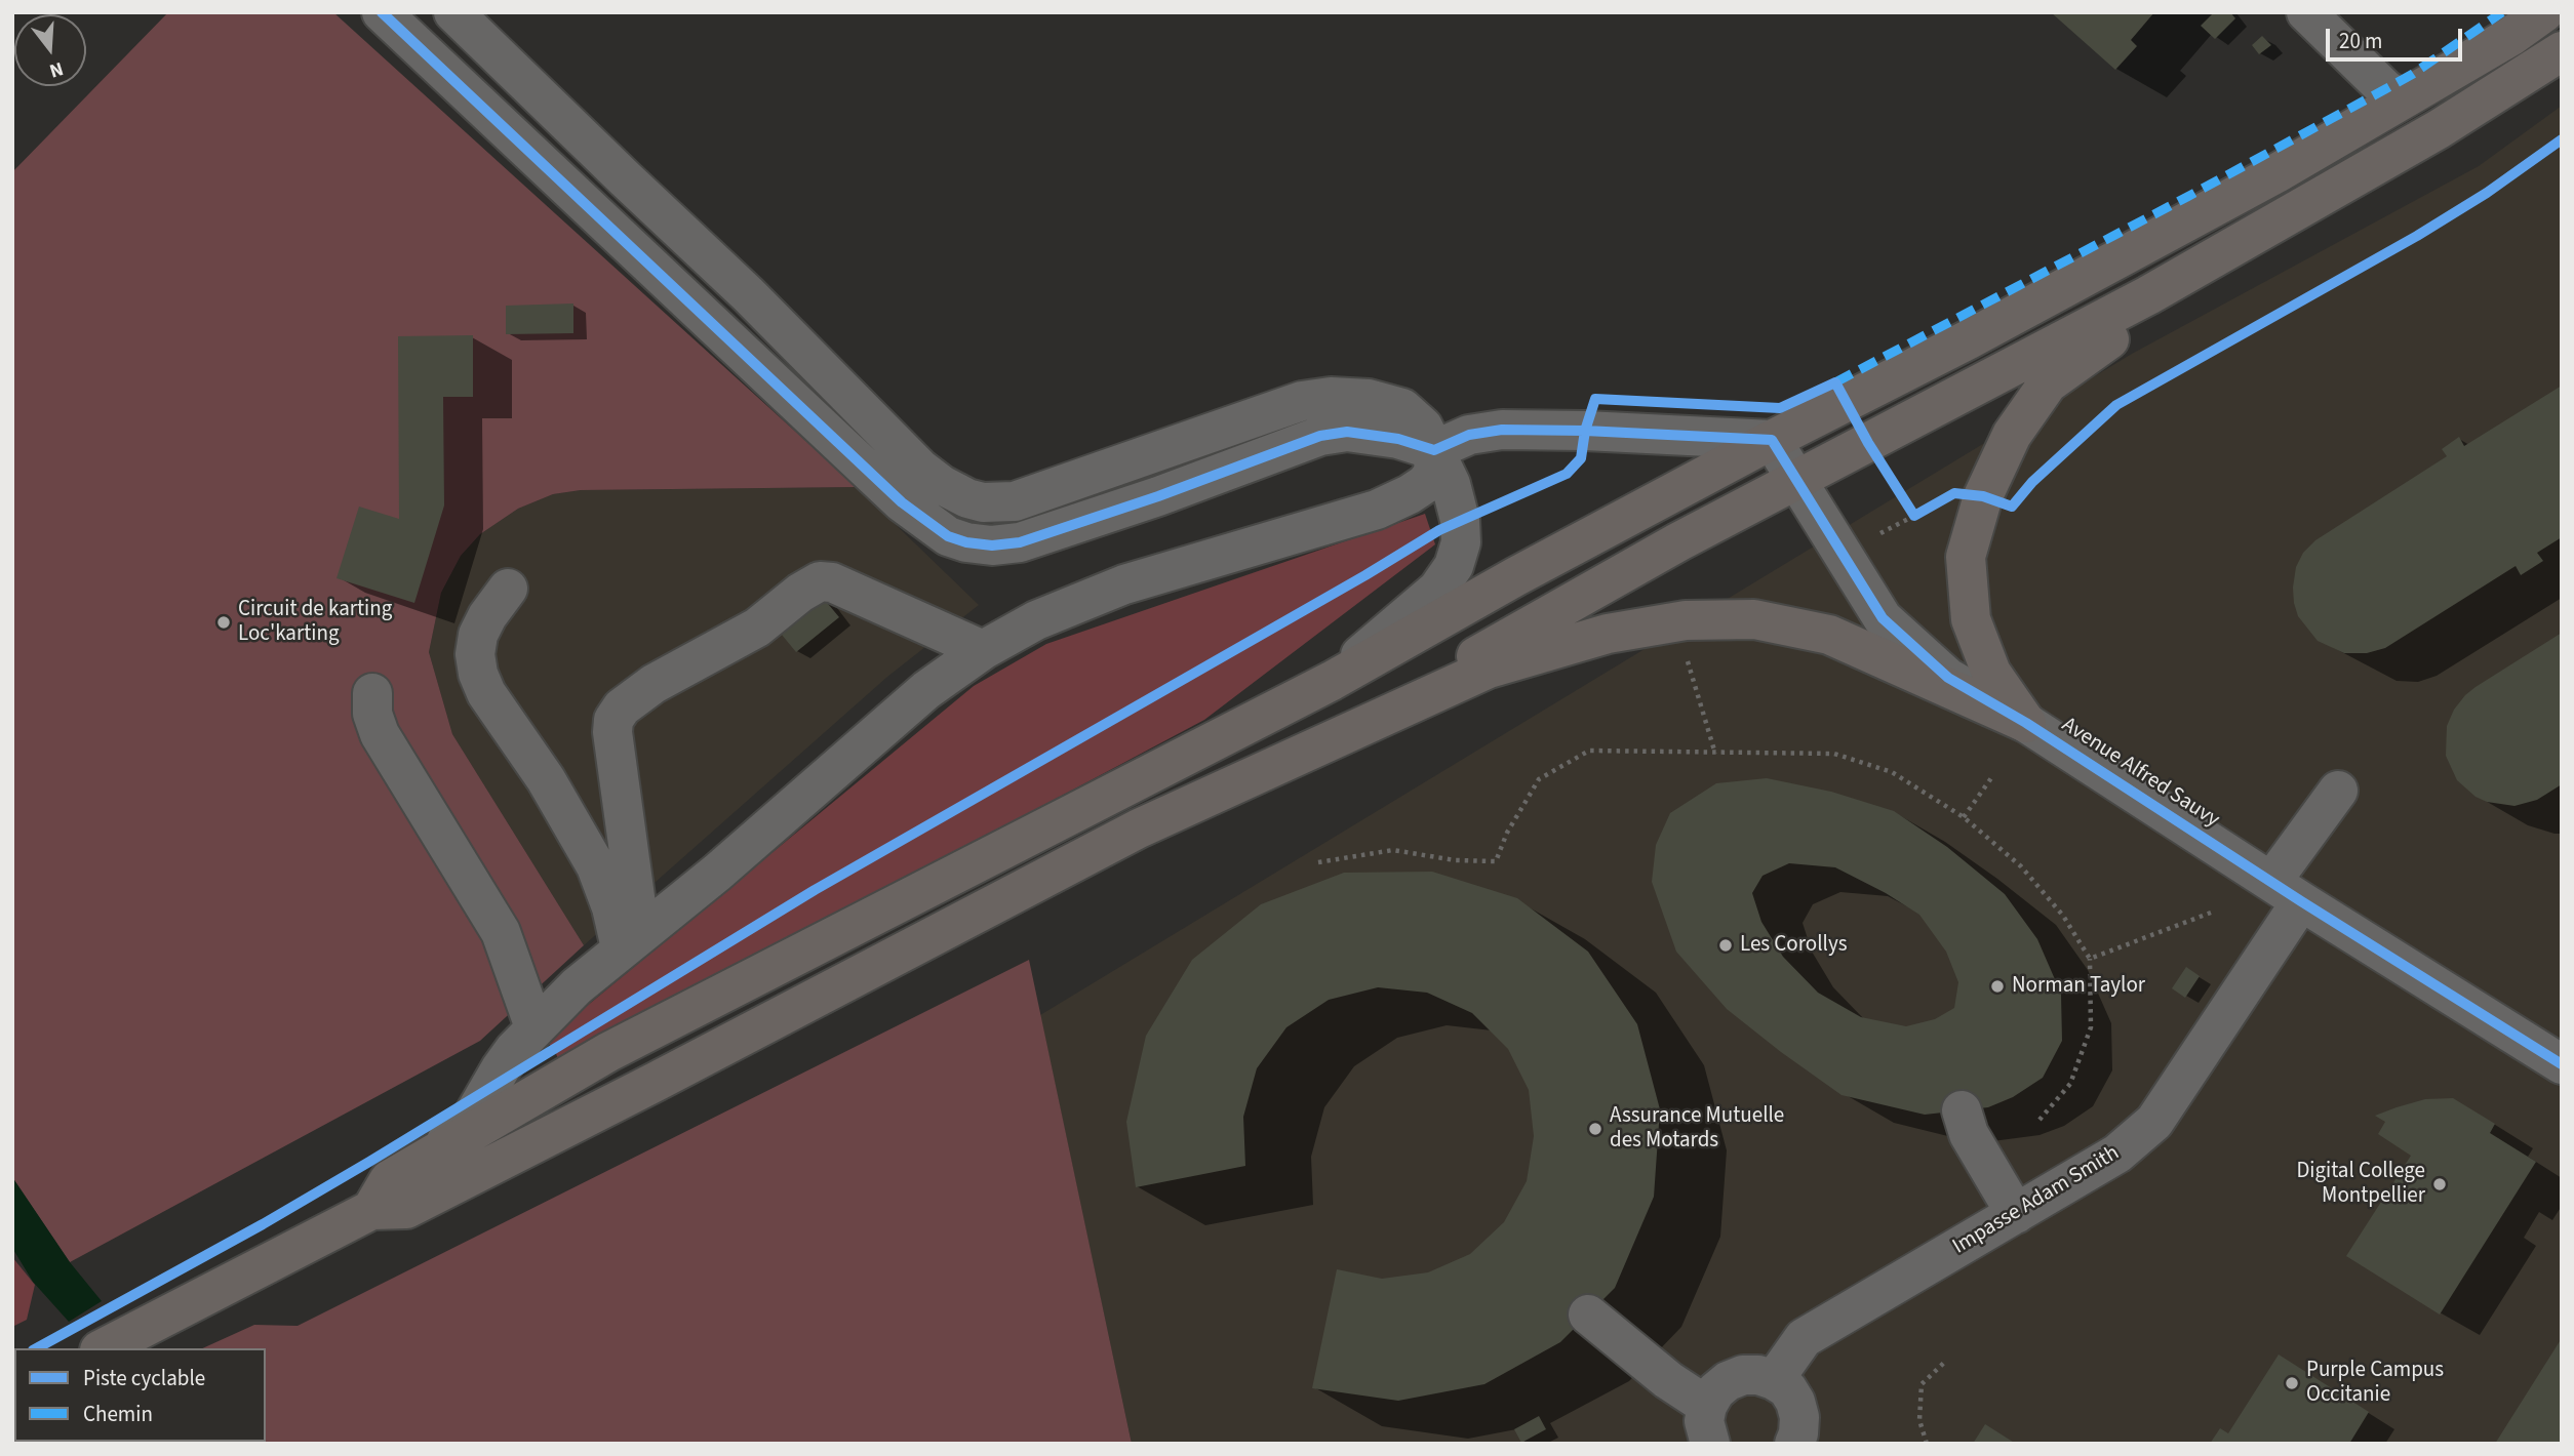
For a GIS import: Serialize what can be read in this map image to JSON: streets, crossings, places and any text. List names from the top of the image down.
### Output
{
  "streets": {
    "street": ["Avenue Alfred Sauvy", "Impasse Adam Smith"]
  },
  "crossings": [
    ["Avenue Alfred Sauvy", "Impasse Adam Smith"]
  ],
  "places": [
    "Circuit de karting Loc'karting",
    "Les Corollys",
    "Norman Taylor",
    "Assurance Mutuelle des Motards",
    "Digital College Montpellier",
    "Purple Campus Occitanie"
  ],
  "legend": ["Piste cyclable", "Chemin"],
  "scale_bar": "20 m",
  "north": "bottom"
}
